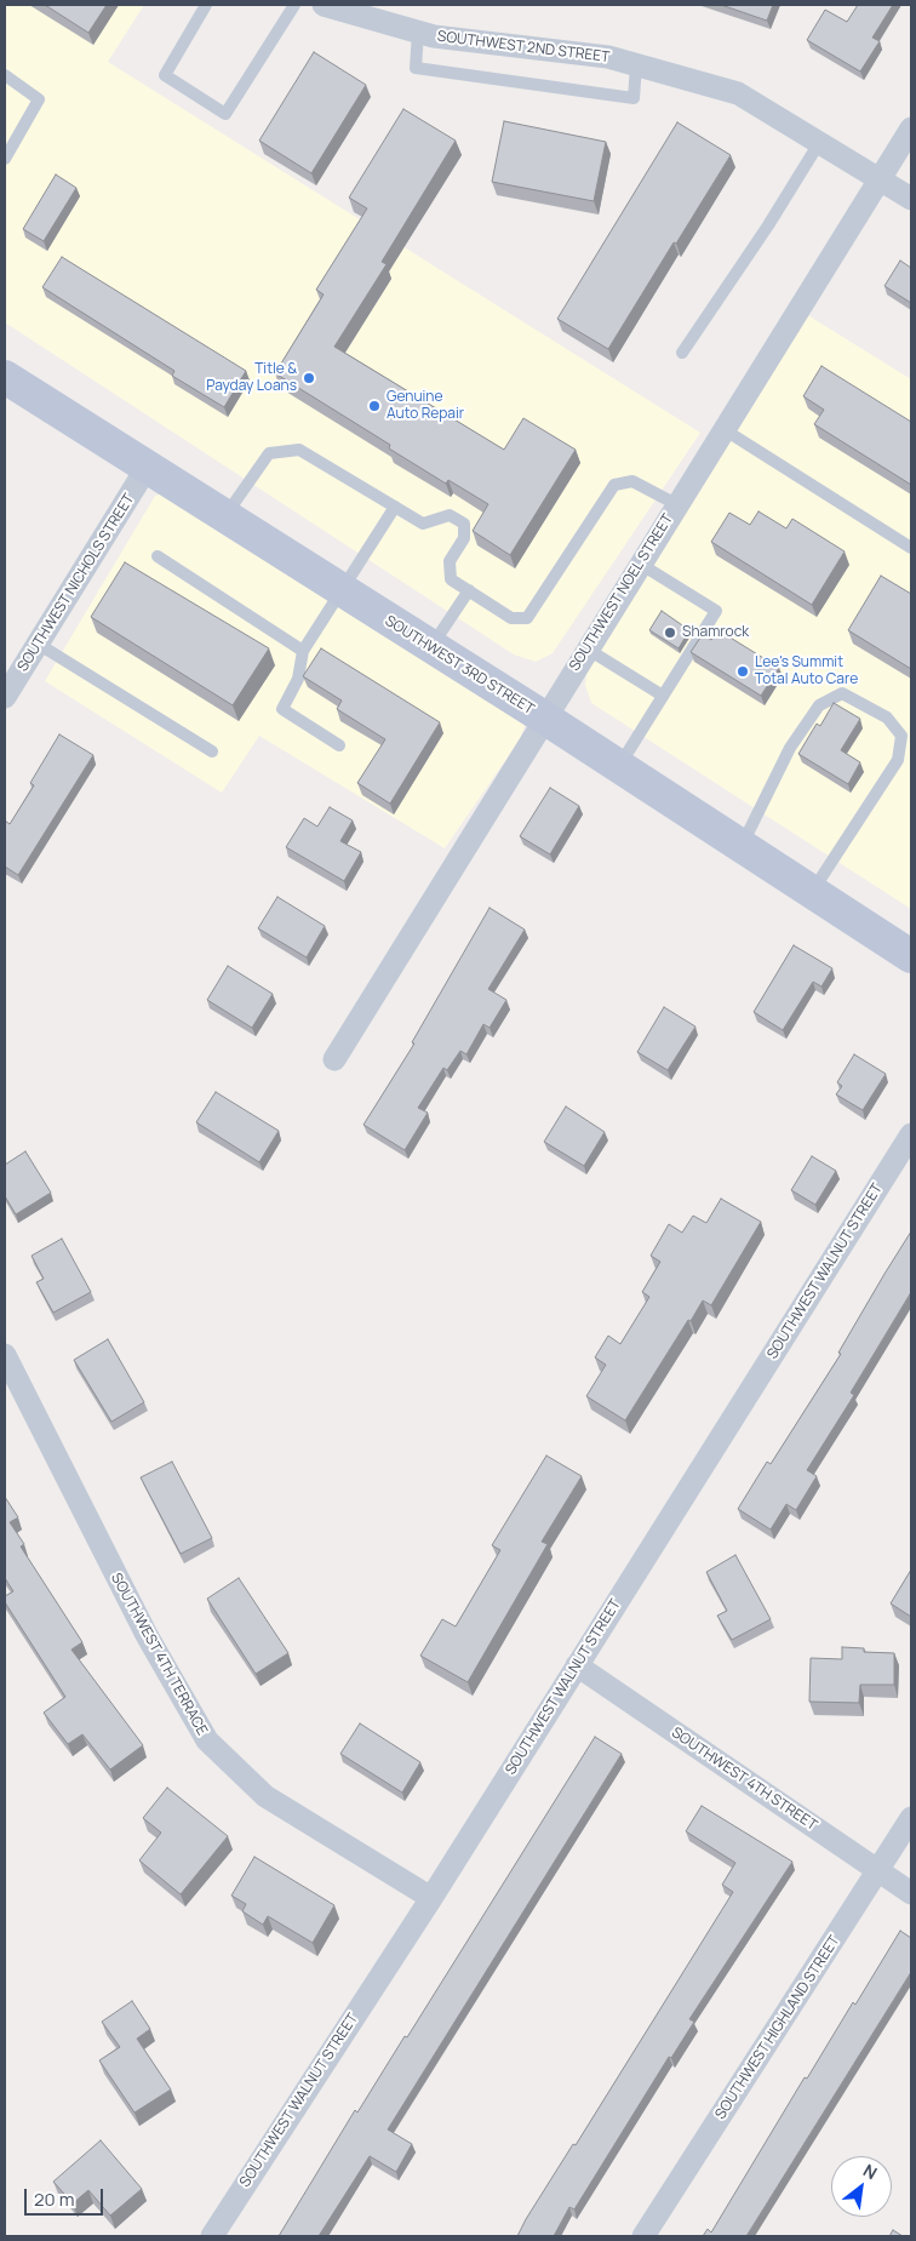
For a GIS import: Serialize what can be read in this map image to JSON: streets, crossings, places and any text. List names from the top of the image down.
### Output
{
  "streets": {
    "main road": ["SOUTHWEST 3RD STREET"],
    "street": [
      "SOUTHWEST 2ND STREET",
      "SOUTHWEST NICHOLS STREET",
      "SOUTHWEST NOEL STREET",
      "SOUTHWEST WALNUT STREET",
      "SOUTHWEST 4TH TERRACE",
      "SOUTHWEST 4TH STREET",
      "SOUTHWEST HIGHLAND STREET"
    ]
  },
  "crossings": [
    ["SOUTHWEST 2ND STREET", "SOUTHWEST NOEL STREET"],
    ["SOUTHWEST NICHOLS STREET", "SOUTHWEST 3RD STREET"],
    ["SOUTHWEST NOEL STREET", "SOUTHWEST 3RD STREET"],
    ["SOUTHWEST WALNUT STREET", "SOUTHWEST 4TH TERRACE"],
    ["SOUTHWEST WALNUT STREET", "SOUTHWEST 4TH STREET"],
    ["SOUTHWEST 4TH STREET", "SOUTHWEST HIGHLAND STREET"]
  ],
  "places": [
    "Title & Payday Loans",
    "Genuine Auto Repair",
    "Shamrock",
    "Lee's Summit Total Auto Care"
  ],
  "scale_bar": "20 m",
  "north": "top right"
}
